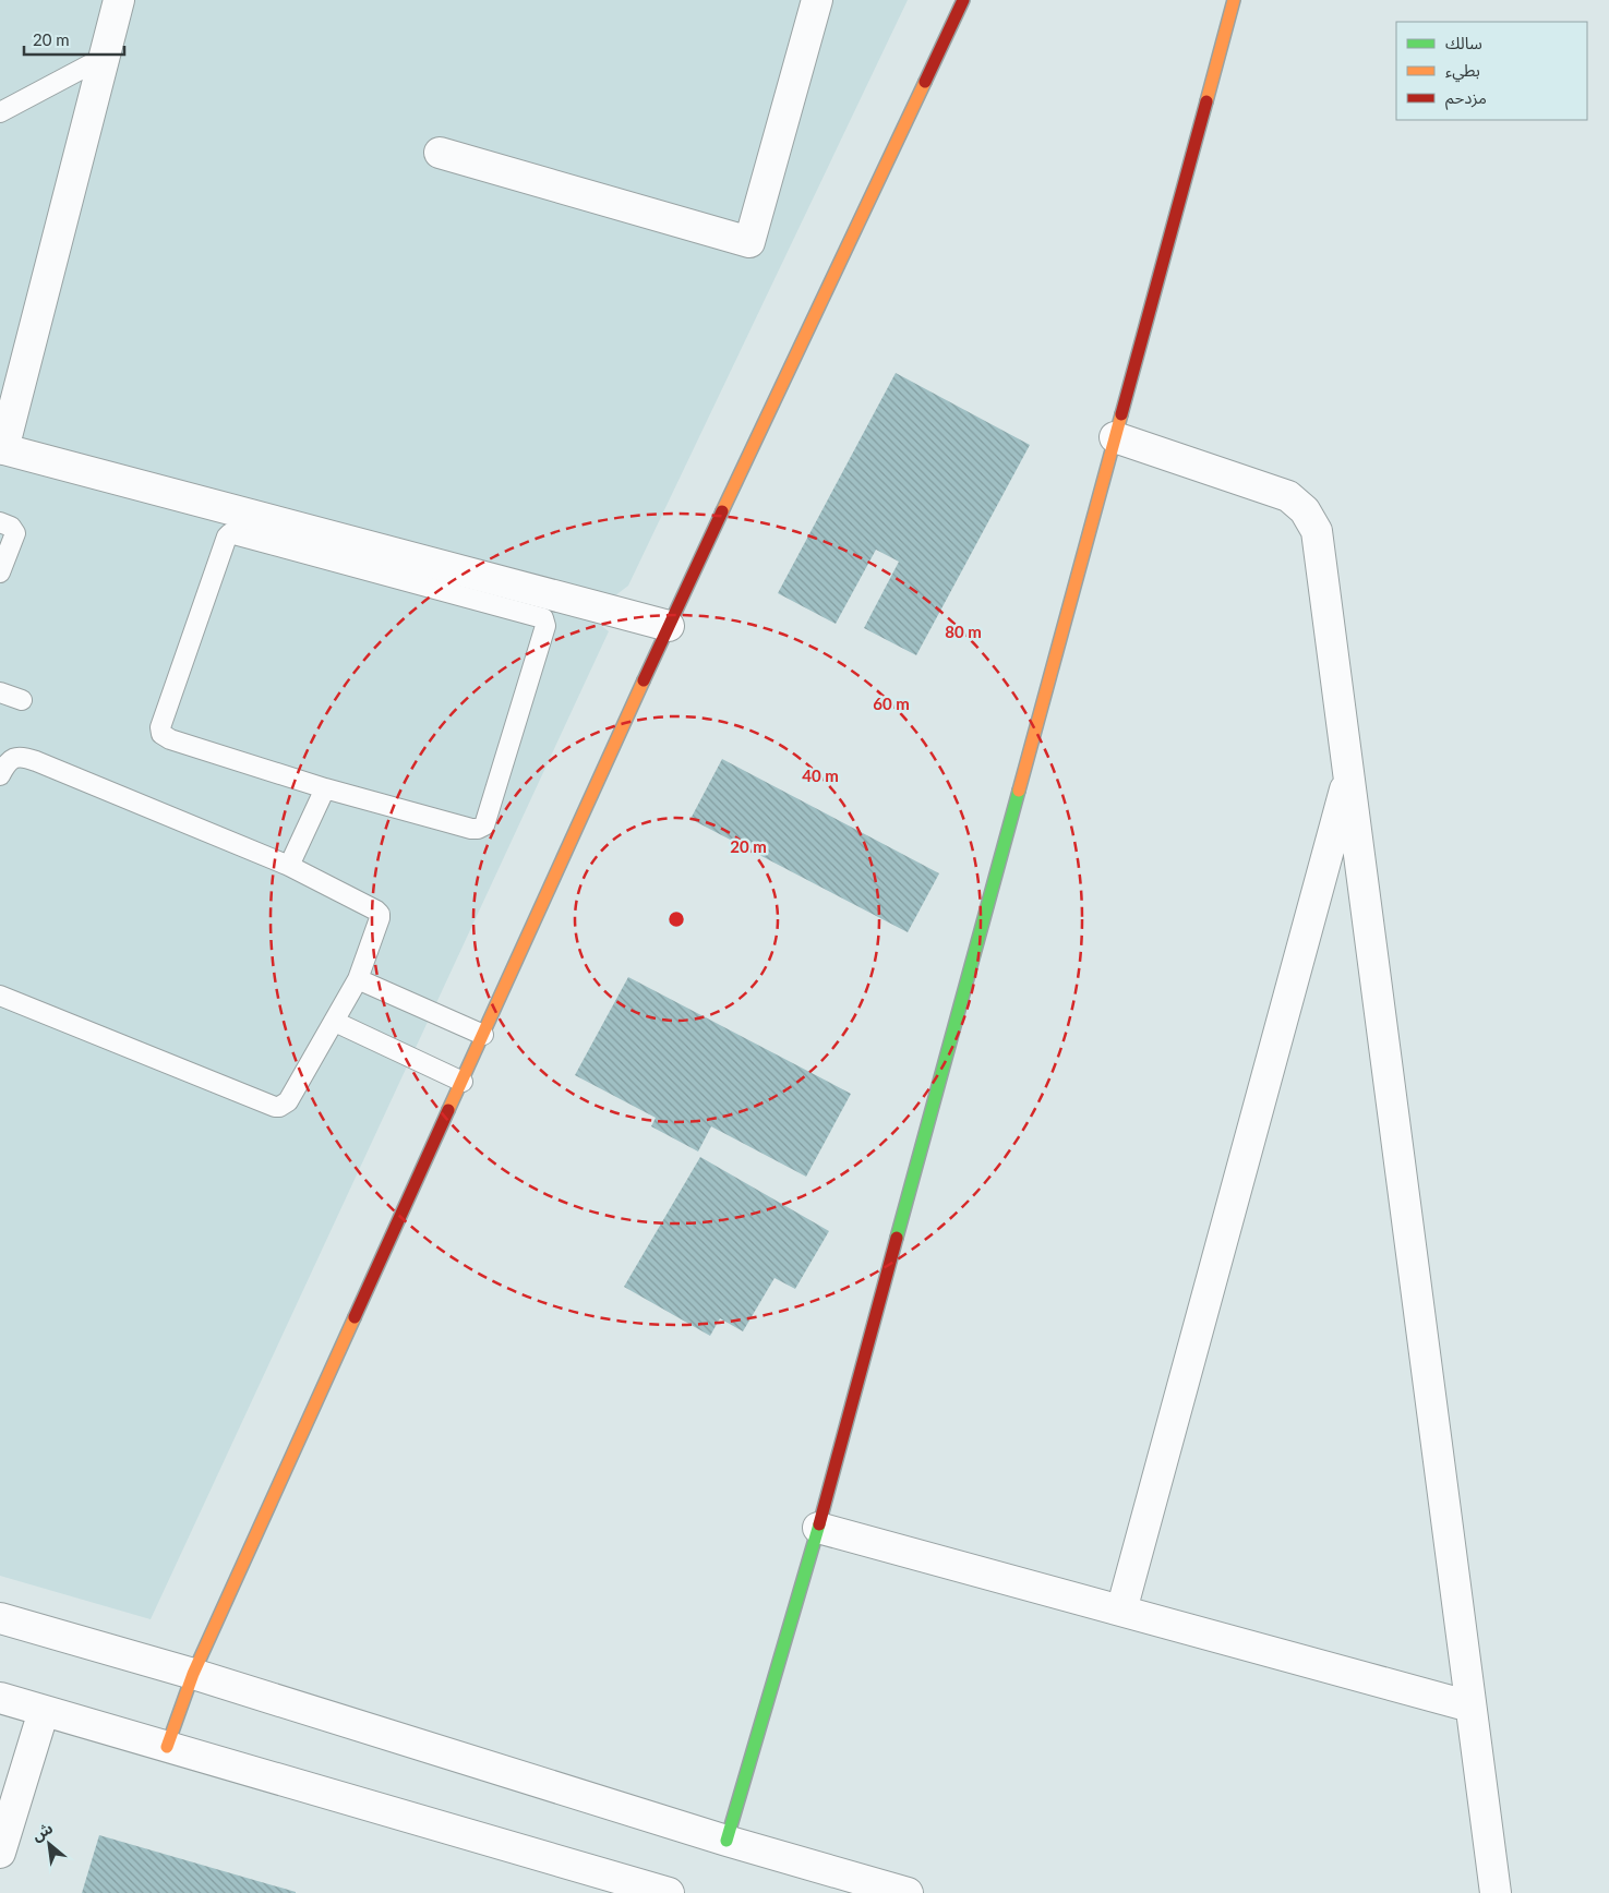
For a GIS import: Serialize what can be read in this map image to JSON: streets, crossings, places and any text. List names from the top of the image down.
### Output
{
  "legend": ["سالك", "بطيء", "مزدحم"],
  "scale_bar": "20 m",
  "north": "top left",
  "rings": [
    "80 m",
    "60 m",
    "40 m",
    "20 m"
  ]
}
